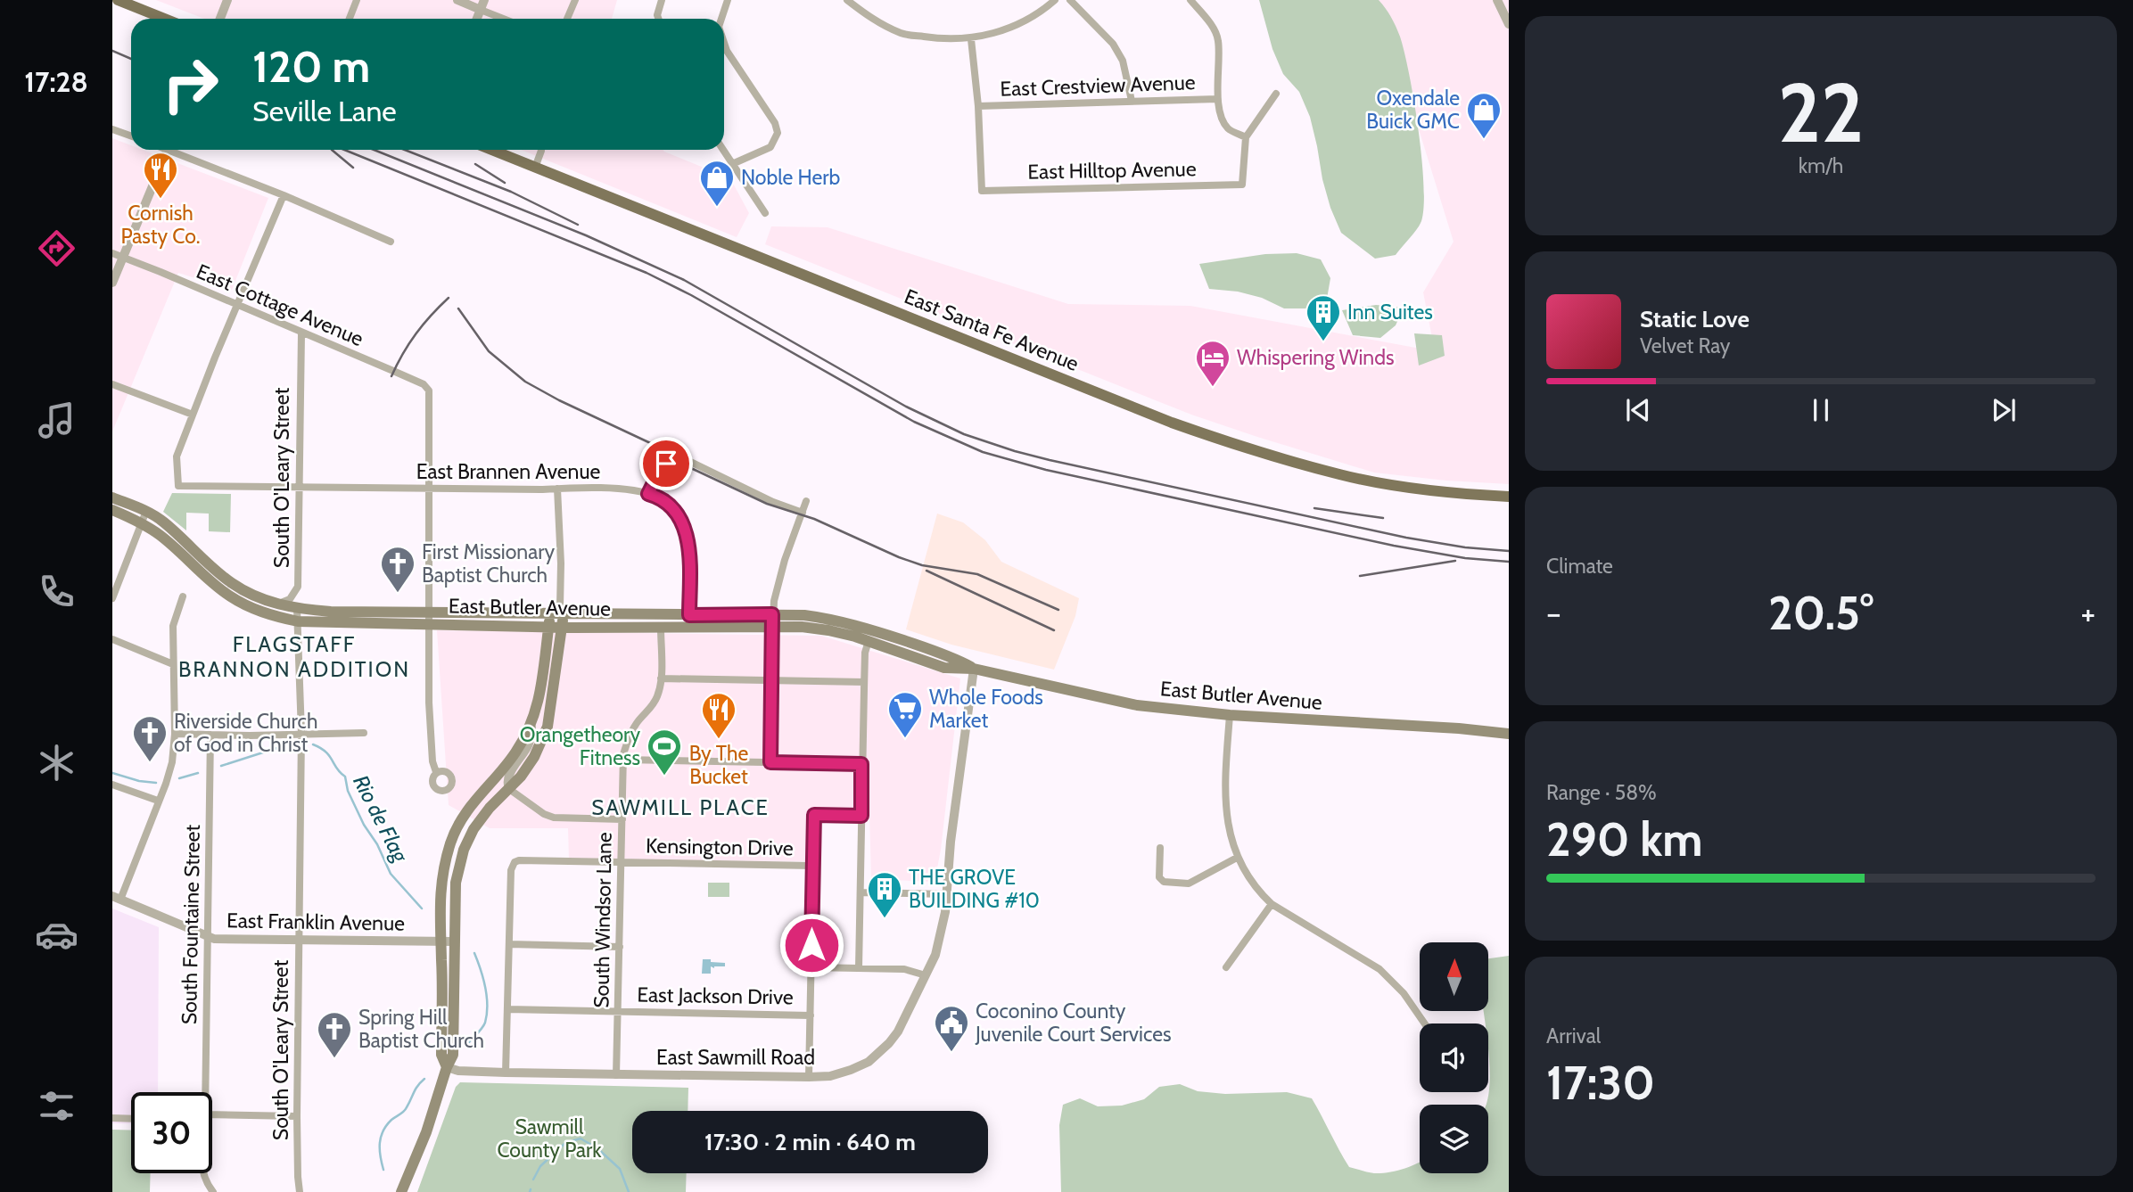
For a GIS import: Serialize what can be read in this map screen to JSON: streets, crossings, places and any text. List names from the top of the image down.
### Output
{
  "streets": {
    "main road": ["East Santa Fe Avenue", "East Butler Avenue"],
    "street": [
      "East Crestview Avenue",
      "East Hilltop Avenue",
      "East Cottage Avenue",
      "East Brannen Avenue",
      "South O'Leary Street",
      "Kensington Drive",
      "South Windsor Lane",
      "East Franklin Avenue",
      "South Fountaine Street",
      "East Jackson Drive",
      "East Sawmill Road"
    ]
  },
  "crossings": [
    ["East Crestview Avenue", "East Hilltop Avenue"],
    ["East Cottage Avenue", "East Brannen Avenue"],
    ["East Cottage Avenue", "South O'Leary Street"],
    ["East Brannen Avenue", "South O'Leary Street"],
    ["South O'Leary Street", "East Butler Avenue"],
    ["South O'Leary Street", "East Franklin Avenue"],
    ["East Butler Avenue", "South Windsor Lane"],
    ["East Butler Avenue", "East Sawmill Road"],
    ["Kensington Drive", "South Windsor Lane"],
    ["South Windsor Lane", "East Jackson Drive"],
    ["South Windsor Lane", "East Sawmill Road"],
    ["East Franklin Avenue", "South Fountaine Street"]
  ],
  "districts": ["FLAGSTAFF BRANNON ADDITION", "SAWMILL PLACE"],
  "water": ["Rio de Flag"],
  "parks": ["Sawmill County Park"],
  "places": {
    "shop": ["Oxendale Buick GMC", "Noble Herb"],
    "restaurant": ["Cornish Pasty Co.", "By The Bucket"],
    "building": ["Inn Suites", "THE GROVE BUILDING #10"],
    "hotel": ["Whispering Winds"],
    "church": ["First Missionary Baptist Church", "Riverside Church of God in Christ", "Spring Hill Baptist Church"],
    "supermarket": ["Whole Foods Market"],
    "sports": ["Orangetheory Fitness"],
    "public building": ["Coconino County Juvenile Court Services"]
  },
  "north": "top",
  "page": {
    "tabs": "17:28",
    "tile": [
      ["22", "km/h"],
      "Climate",
      ["Range · 58%", "290 km"],
      ["Arrival", "17:30"]
    ],
    "turn": ["120 m", "Seville Lane"],
    "song": ["Static Love", "Velvet Ray"],
    "heat": ["−", "20.5°", "+"],
    "limit": "30",
    "trip": "17:30 · 2 min · 640 m"
  }
}
